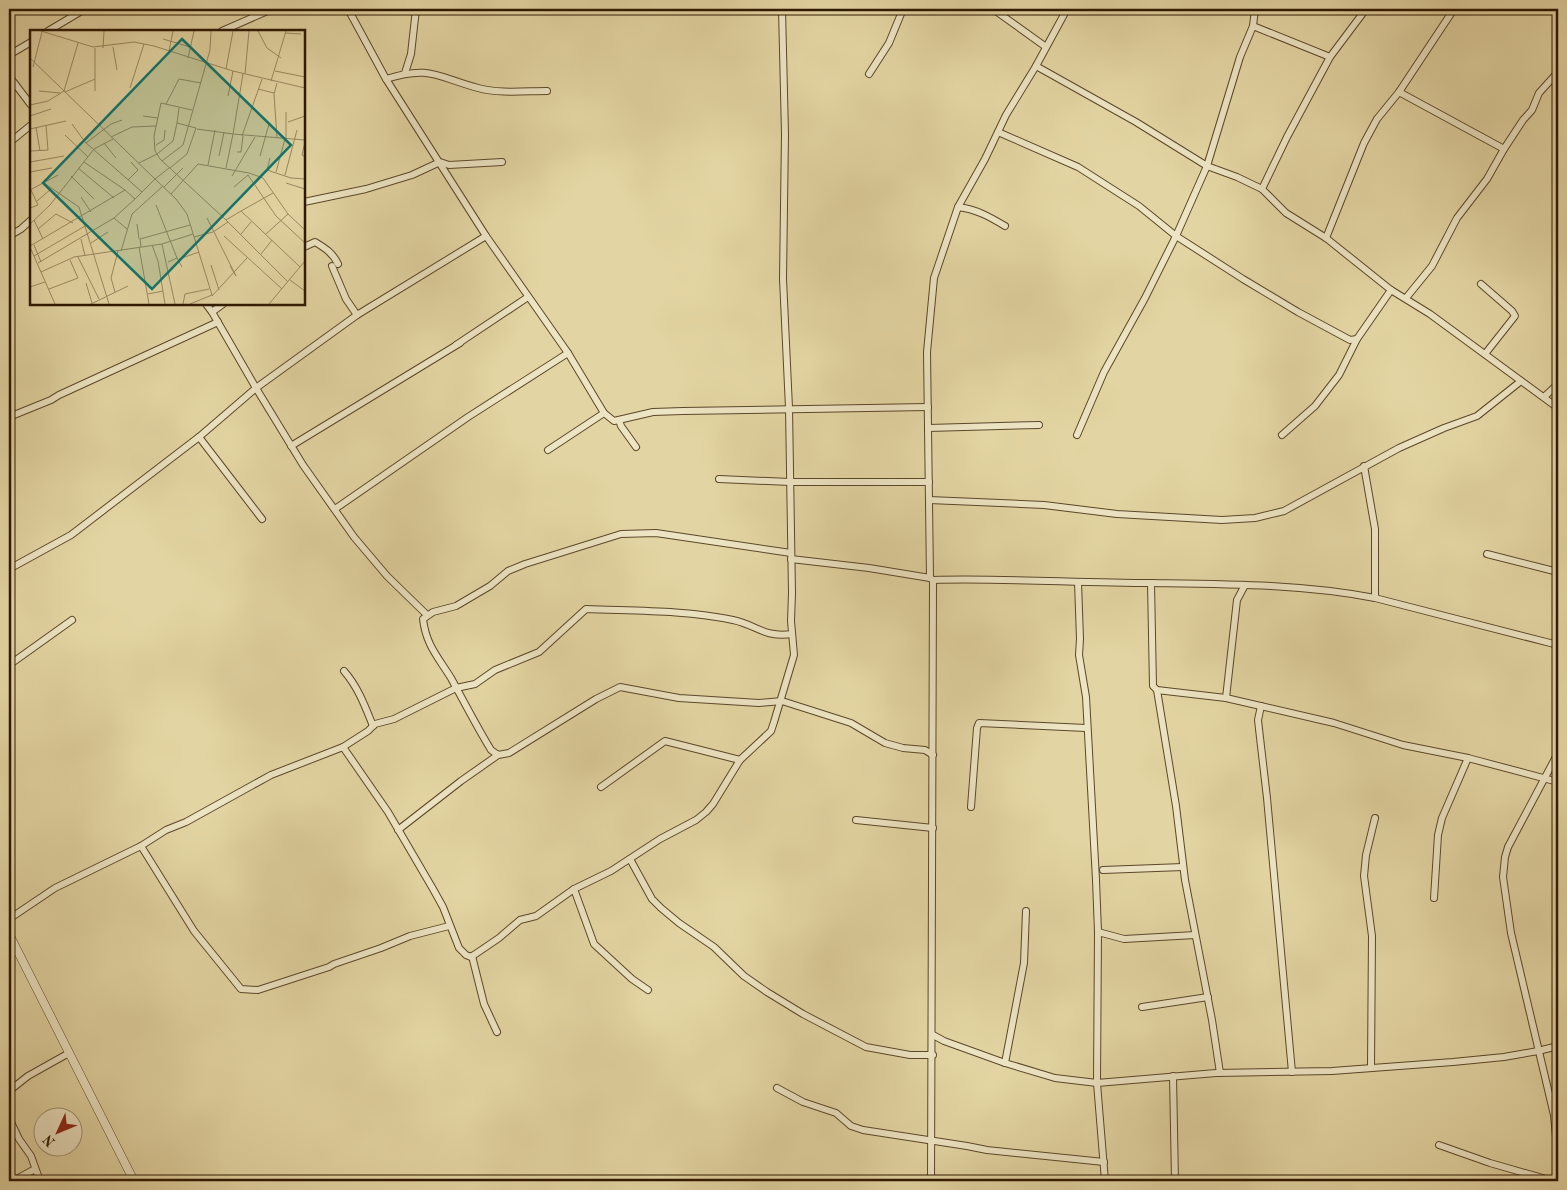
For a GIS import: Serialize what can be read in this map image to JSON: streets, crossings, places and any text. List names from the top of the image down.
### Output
{
  "north": "bottom left"
}
